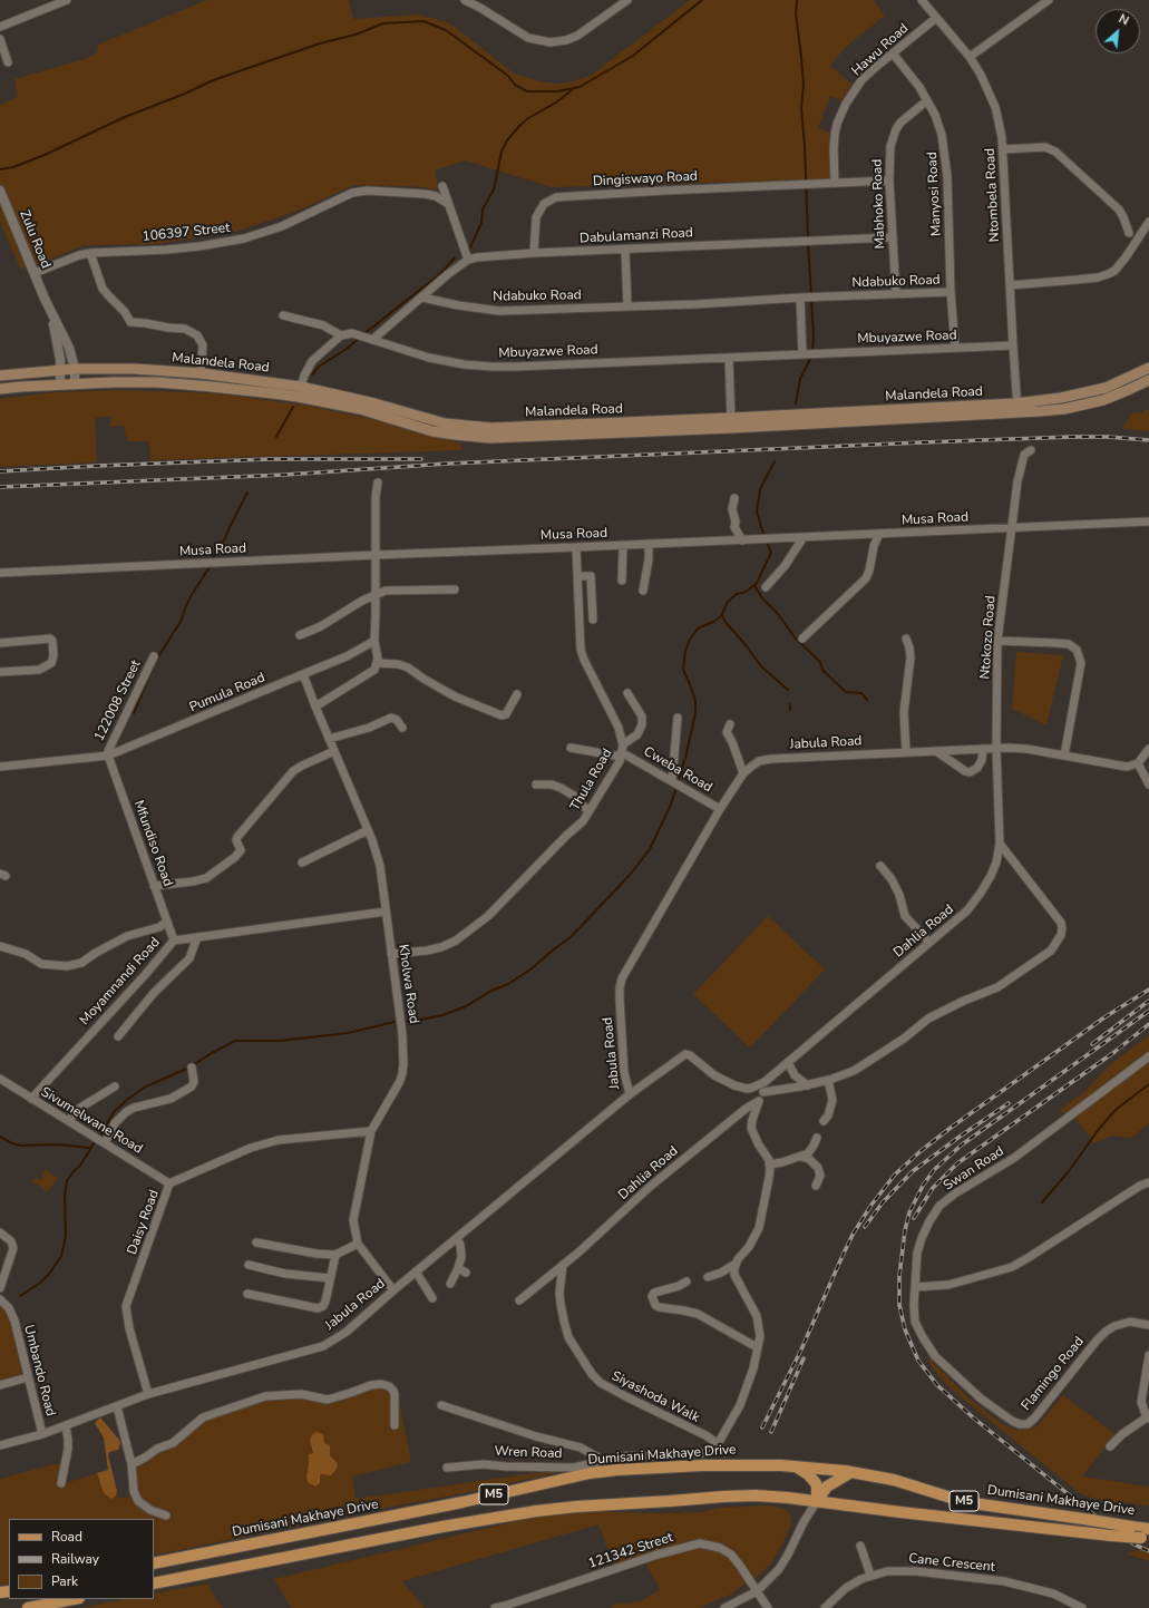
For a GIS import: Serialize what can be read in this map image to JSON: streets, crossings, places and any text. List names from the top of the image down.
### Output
{
  "streets": {
    "main road": ["Malandela Road", "Dumisani Makhaye Drive", "M5"],
    "street": [
      "Hawu Road",
      "Dingiswayo Road",
      "Manyosi Road",
      "Ntombela Road",
      "Mabhoko Road",
      "106397 Street",
      "Dabulamanzi Road",
      "Zulu Road",
      "Ndabuko Road",
      "Mbuyazwe Road",
      "Musa Road",
      "Ntokozo Road",
      "Pumula Road",
      "122008 Street",
      "Jabula Road",
      "Cweba Road",
      "Thula Road",
      "Mfundiso Road",
      "Dahlia Road",
      "Moyamnandi Road",
      "Kholwa Road",
      "Sivumelwane Road",
      "Swan Road",
      "Daisy Road",
      "Umbando Road",
      "Flamingo Road",
      "Siyashoda Walk",
      "Wren Road",
      "121342 Street",
      "Cane Crescent"
    ]
  },
  "crossings": [
    ["Hawu Road", "Dingiswayo Road"],
    ["Hawu Road", "Manyosi Road"],
    ["Hawu Road", "Ntombela Road"],
    ["Dingiswayo Road", "Mabhoko Road"],
    ["Dingiswayo Road", "Dabulamanzi Road"],
    ["Manyosi Road", "Mabhoko Road"],
    ["Manyosi Road", "Ndabuko Road"],
    ["Manyosi Road", "Mbuyazwe Road"],
    ["Ntombela Road", "Mbuyazwe Road"],
    ["Ntombela Road", "Malandela Road"],
    ["Mabhoko Road", "Dabulamanzi Road"],
    ["Mabhoko Road", "Ndabuko Road"],
    ["106397 Street", "Zulu Road"],
    ["Dabulamanzi Road", "Ndabuko Road"],
    ["Dabulamanzi Road", "Mbuyazwe Road"],
    ["Zulu Road", "Malandela Road"],
    ["Musa Road", "Ntokozo Road"],
    ["Musa Road", "Thula Road"],
    ["Ntokozo Road", "Jabula Road"],
    ["Ntokozo Road", "Dahlia Road"],
    ["Pumula Road", "122008 Street"],
    ["Pumula Road", "Mfundiso Road"],
    ["Pumula Road", "Kholwa Road"],
    ["122008 Street", "Mfundiso Road"],
    ["Jabula Road", "Cweba Road"],
    ["Jabula Road", "Dahlia Road"],
    ["Jabula Road", "Kholwa Road"],
    ["Jabula Road", "Daisy Road"],
    ["Jabula Road", "Umbando Road"],
    ["Cweba Road", "Thula Road"],
    ["Thula Road", "Kholwa Road"],
    ["Mfundiso Road", "Moyamnandi Road"],
    ["Dahlia Road", "Siyashoda Walk"],
    ["Moyamnandi Road", "Kholwa Road"],
    ["Moyamnandi Road", "Sivumelwane Road"],
    ["Kholwa Road", "Daisy Road"],
    ["Sivumelwane Road", "Daisy Road"],
    ["Swan Road", "Flamingo Road"],
    ["Siyashoda Walk", "Wren Road"]
  ],
  "legend": ["Road", "Railway", "Park"],
  "north": "top right"
}
